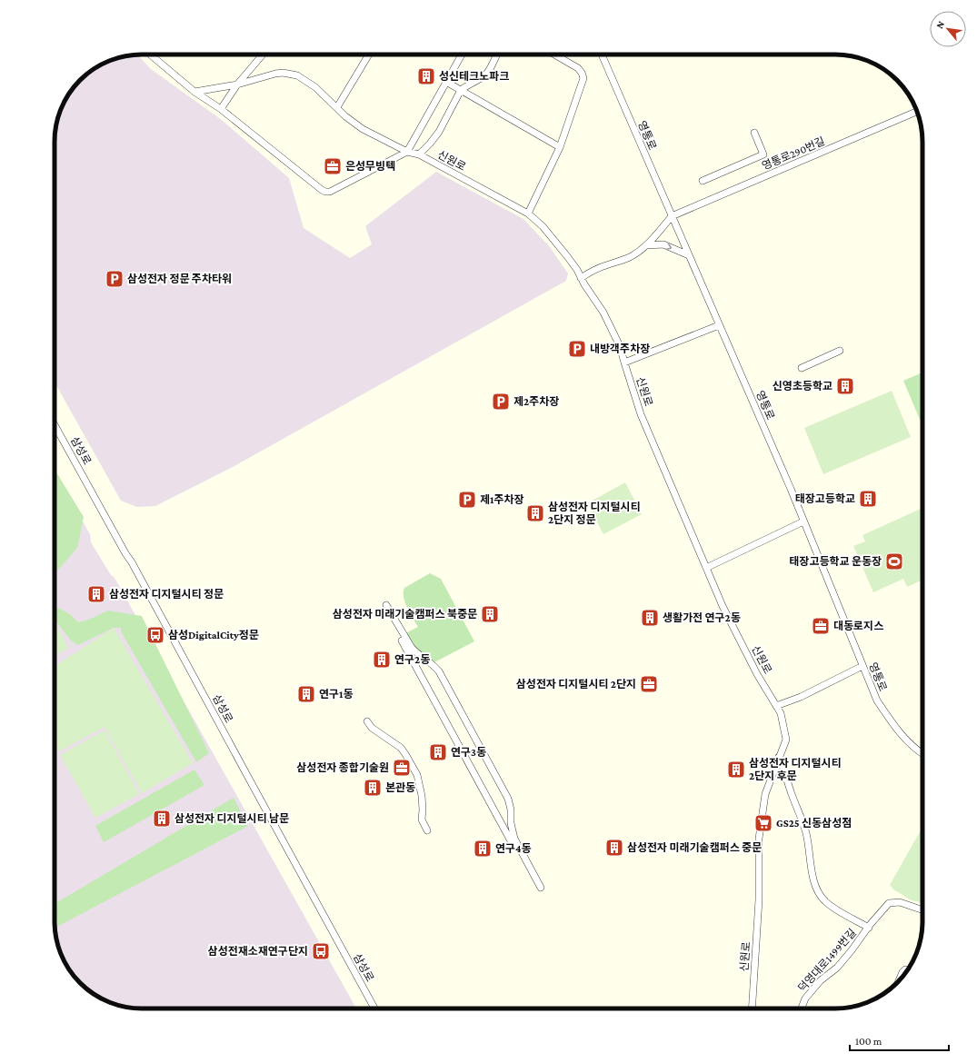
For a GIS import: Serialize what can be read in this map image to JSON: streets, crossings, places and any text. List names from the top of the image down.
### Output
{
  "streets": {
    "street": [
      "영통로",
      "영통로290번길",
      "신원로",
      "삼성로",
      "덕영대로1499번길"
    ]
  },
  "crossings": [
    ["영통로", "영통로290번길"]
  ],
  "places": {
    "building": [
      "성신테크노파크",
      "신영초등학교",
      "태장고등학교",
      "삼성전자 디지털시티 2단지 정문",
      "삼성전자 디지털시티 정문",
      "삼성전자 미래기술캠퍼스 북중문",
      "생활가전 연구2동",
      "연구2동",
      "연구1동",
      "연구3동",
      "삼성전자 디지털시티 2단지 후문",
      "본관동",
      "삼성전자 디지털시티 남문",
      "삼성전자 미래기술캠퍼스 중문",
      "연구4동"
    ],
    "office": [
      "은성무빙텍",
      "대동로지스",
      "삼성전자 디지털시티 2단지",
      "삼성전자 종합기술원"
    ],
    "parking": [
      "삼성전자 정문 주차타워",
      "내방객주차장",
      "제2주차장",
      "제1주차장"
    ],
    "sports": ["태장고등학교 운동장"],
    "bus stop": ["삼성DigitalCity정문", "삼성전재소재연구단지"],
    "supermarket": ["GS25 신동삼성점"]
  },
  "scale_bar": "100 m",
  "north": "top left"
}
